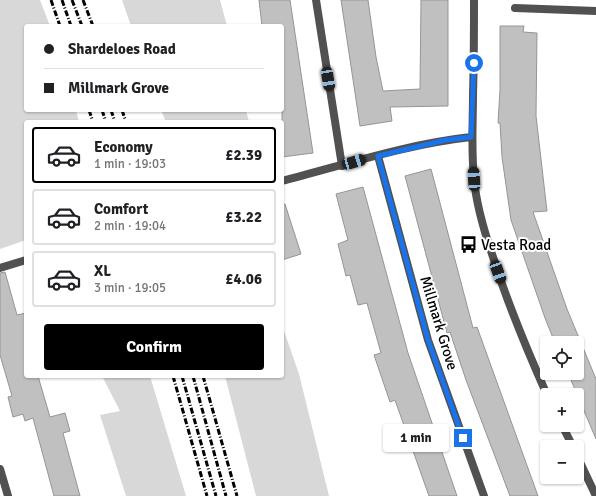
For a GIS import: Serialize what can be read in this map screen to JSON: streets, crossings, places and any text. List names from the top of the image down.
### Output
{
  "streets": {
    "street": ["Millmark Grove"]
  },
  "places": {
    "bus stop": ["Vesta Road"]
  },
  "page": {
    "banner": ["Shardeloes Road", "Millmark Grove"],
    "list": [
      {
        "name": "Economy",
        "note": "1 min · 19:03",
        "value": "£2.39"
      },
      {
        "name": "Comfort",
        "note": "2 min · 19:04",
        "value": "£3.22"
      },
      {
        "name": "XL",
        "note": "3 min · 19:05",
        "value": "£4.06"
      }
    ],
    "buttons": "Confirm",
    "map_buttons": ["+", "−"],
    "bubble": "1 min"
  }
}
